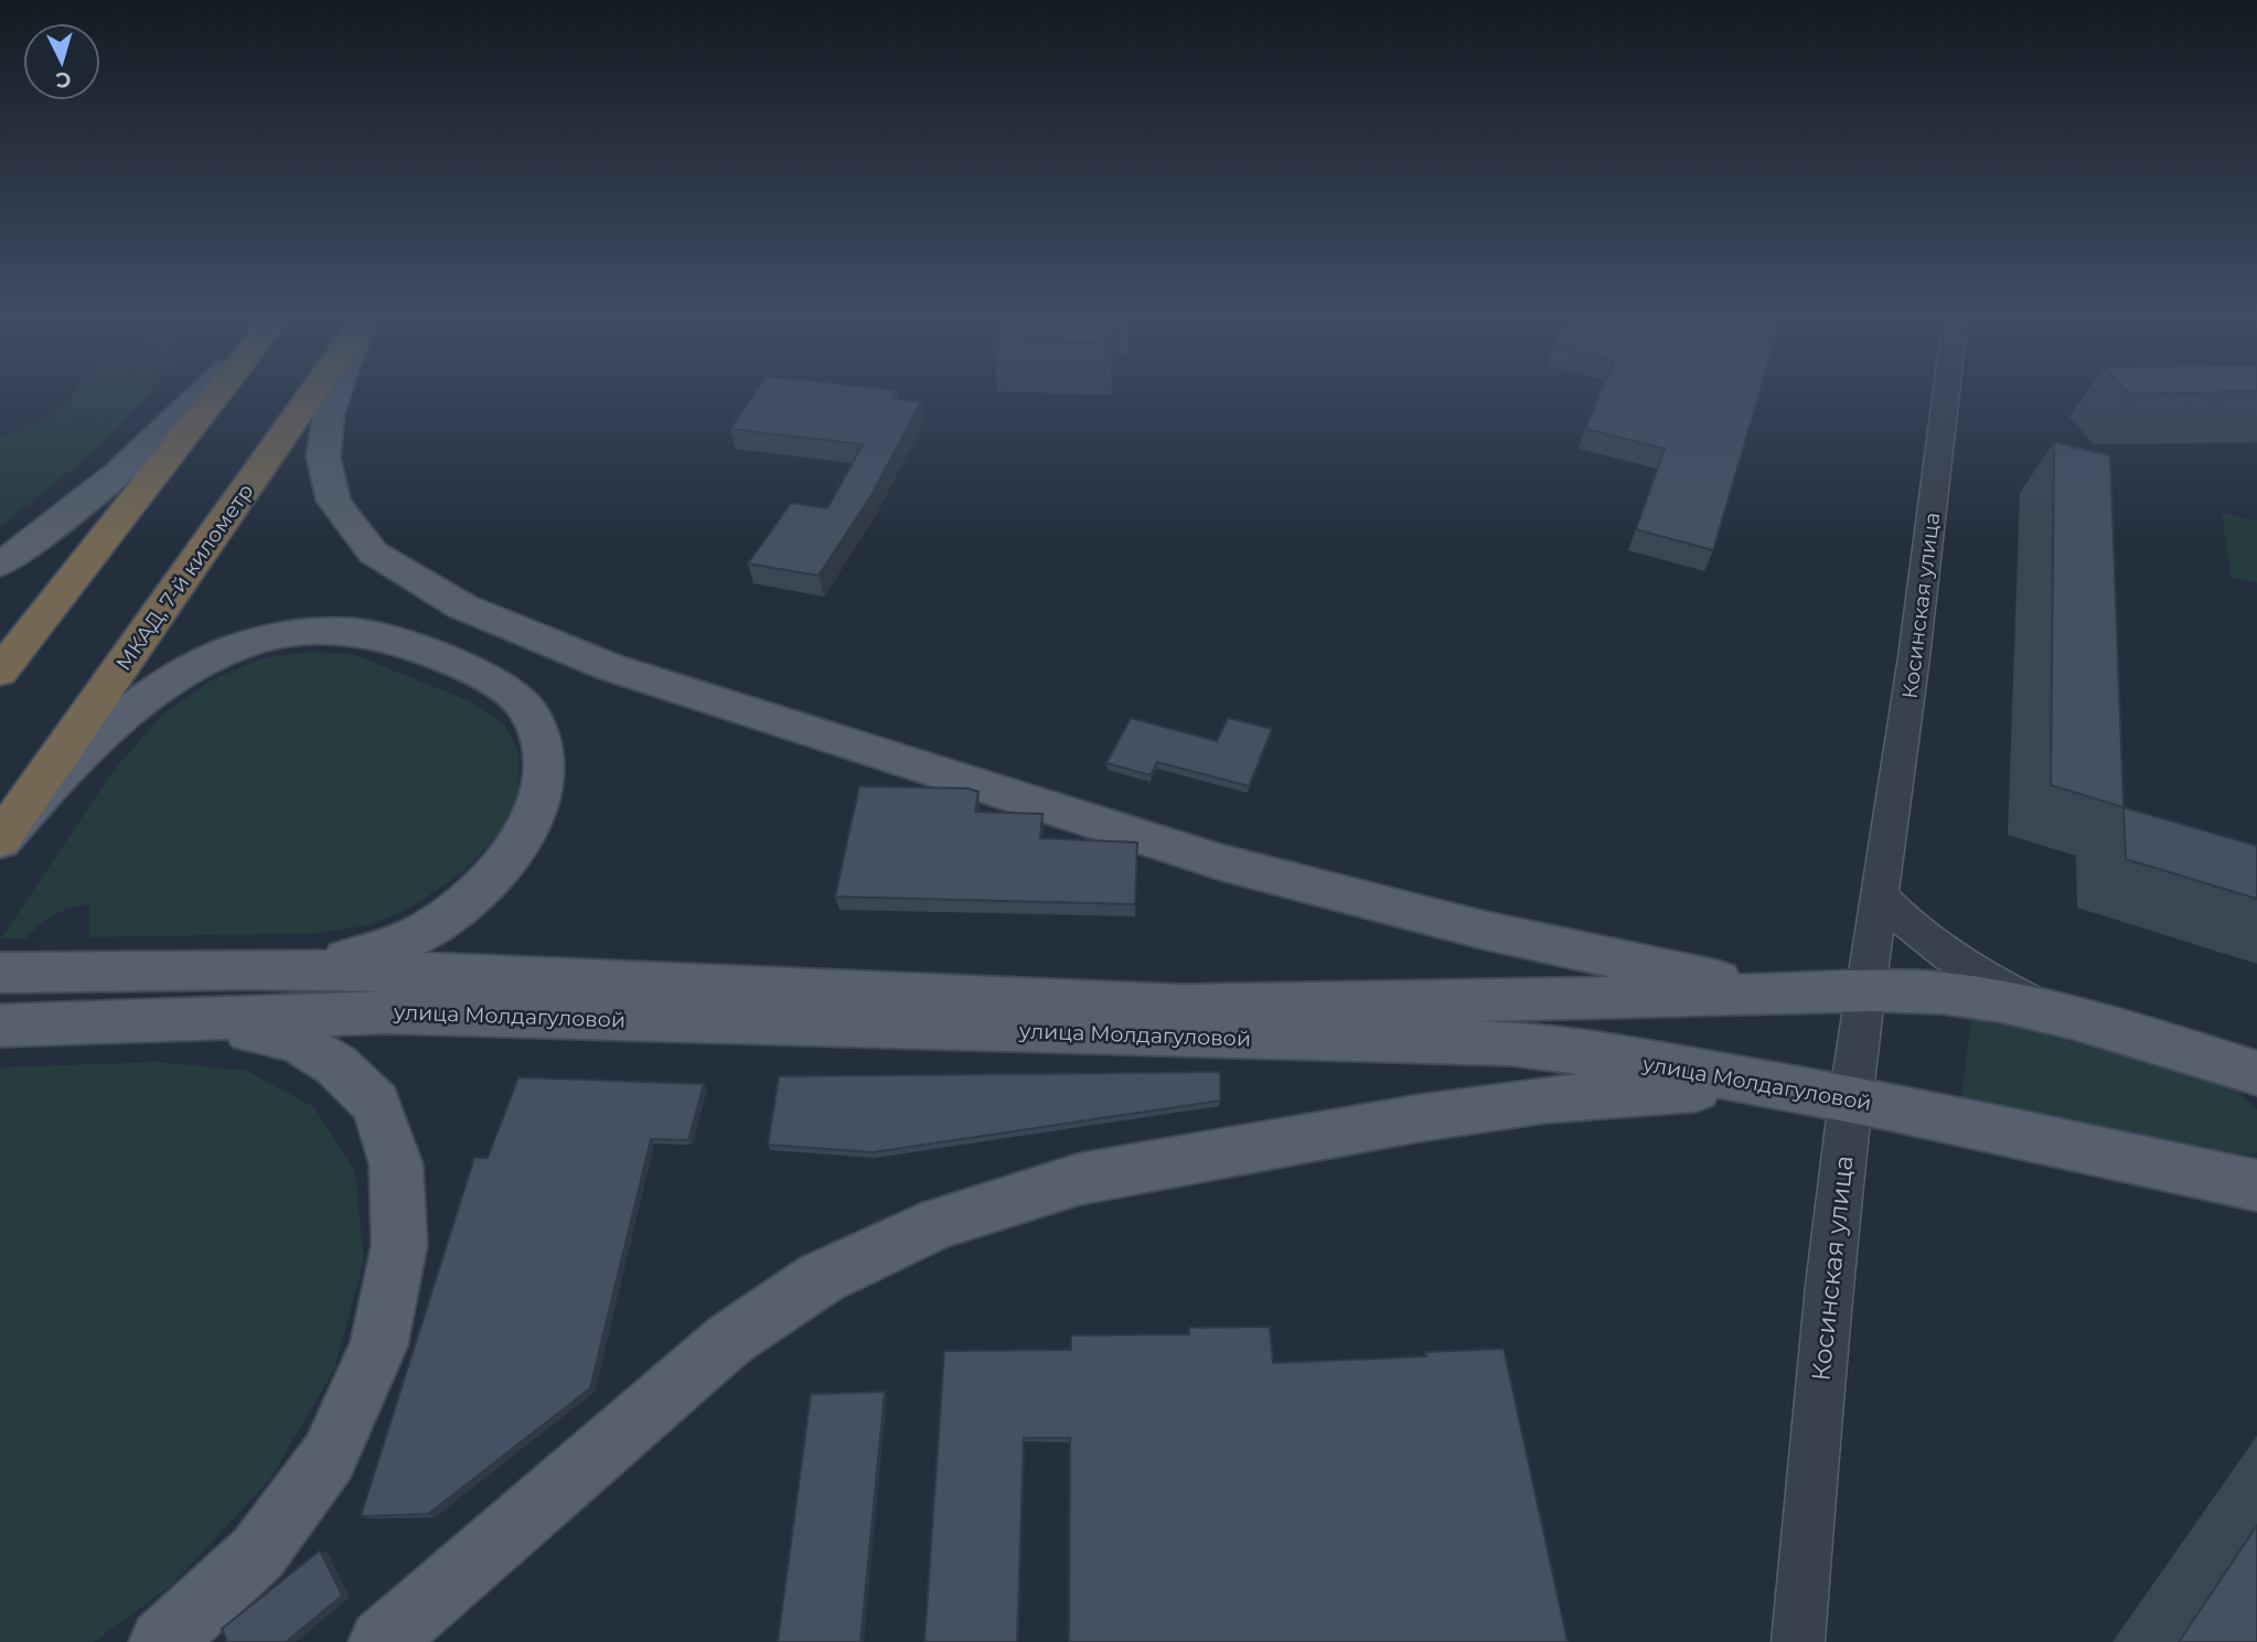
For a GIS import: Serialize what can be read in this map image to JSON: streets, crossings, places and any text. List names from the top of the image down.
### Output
{
  "streets": {
    "highway": ["МКАД, 7-й километр"],
    "main road": ["улица Молдагуловой"],
    "street": ["Косинская улица"]
  },
  "crossings": [
    ["Косинская улица", "улица Молдагуловой"]
  ],
  "north": "bottom"
}
